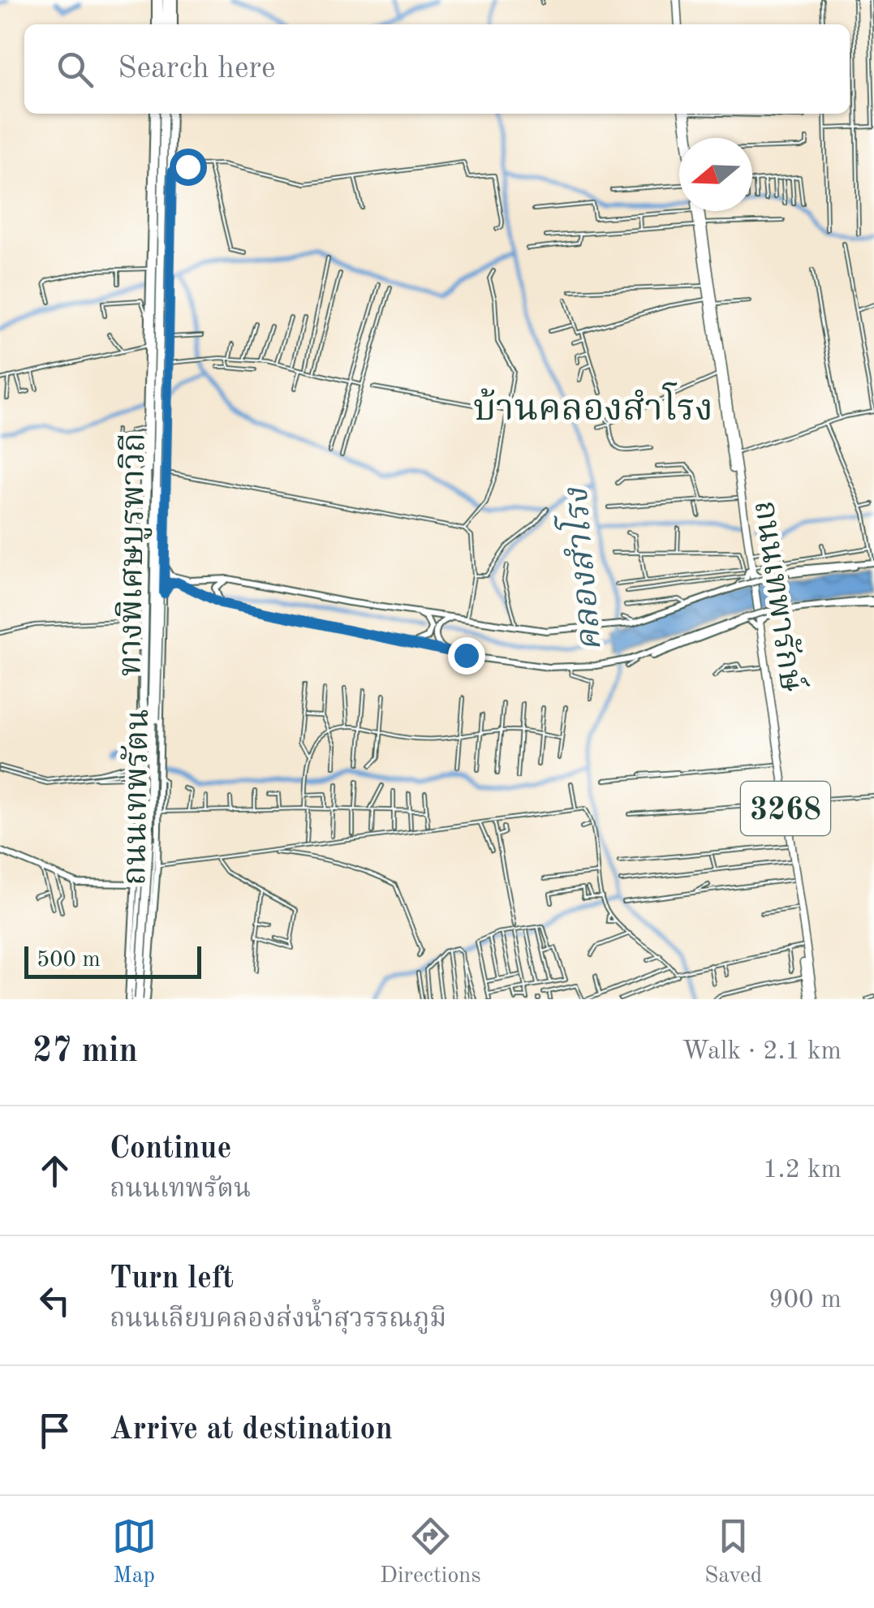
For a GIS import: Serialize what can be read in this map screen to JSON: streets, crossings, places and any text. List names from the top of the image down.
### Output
{
  "streets": {
    "highway": ["ทางพิเศษบูรพาวิถี"],
    "main road": ["ถนนเทพารักษ์", "ถนนเทพรัตน", "3268"]
  },
  "crossings": [
    ["ทางพิเศษบูรพาวิถี", "ถนนเทพรัตน"]
  ],
  "districts": ["บ้านคลองสำโรง"],
  "water": ["คลองสำโรง"],
  "scale_bar": "500 m",
  "north": "left",
  "page": {
    "search": "Search here",
    "scale": "500 m",
    "heading": ["27 min", "Walk · 2.1 km"],
    "list": [
      ["Continue", "ถนนเทพรัตน", "1.2 km"],
      ["Turn left", "ถนนเลียบคลองส่งน้ำสุวรรณภูมิ", "900 m"],
      "Arrive at destination"
    ],
    "nav": ["Map", "Directions", "Saved"]
  }
}
